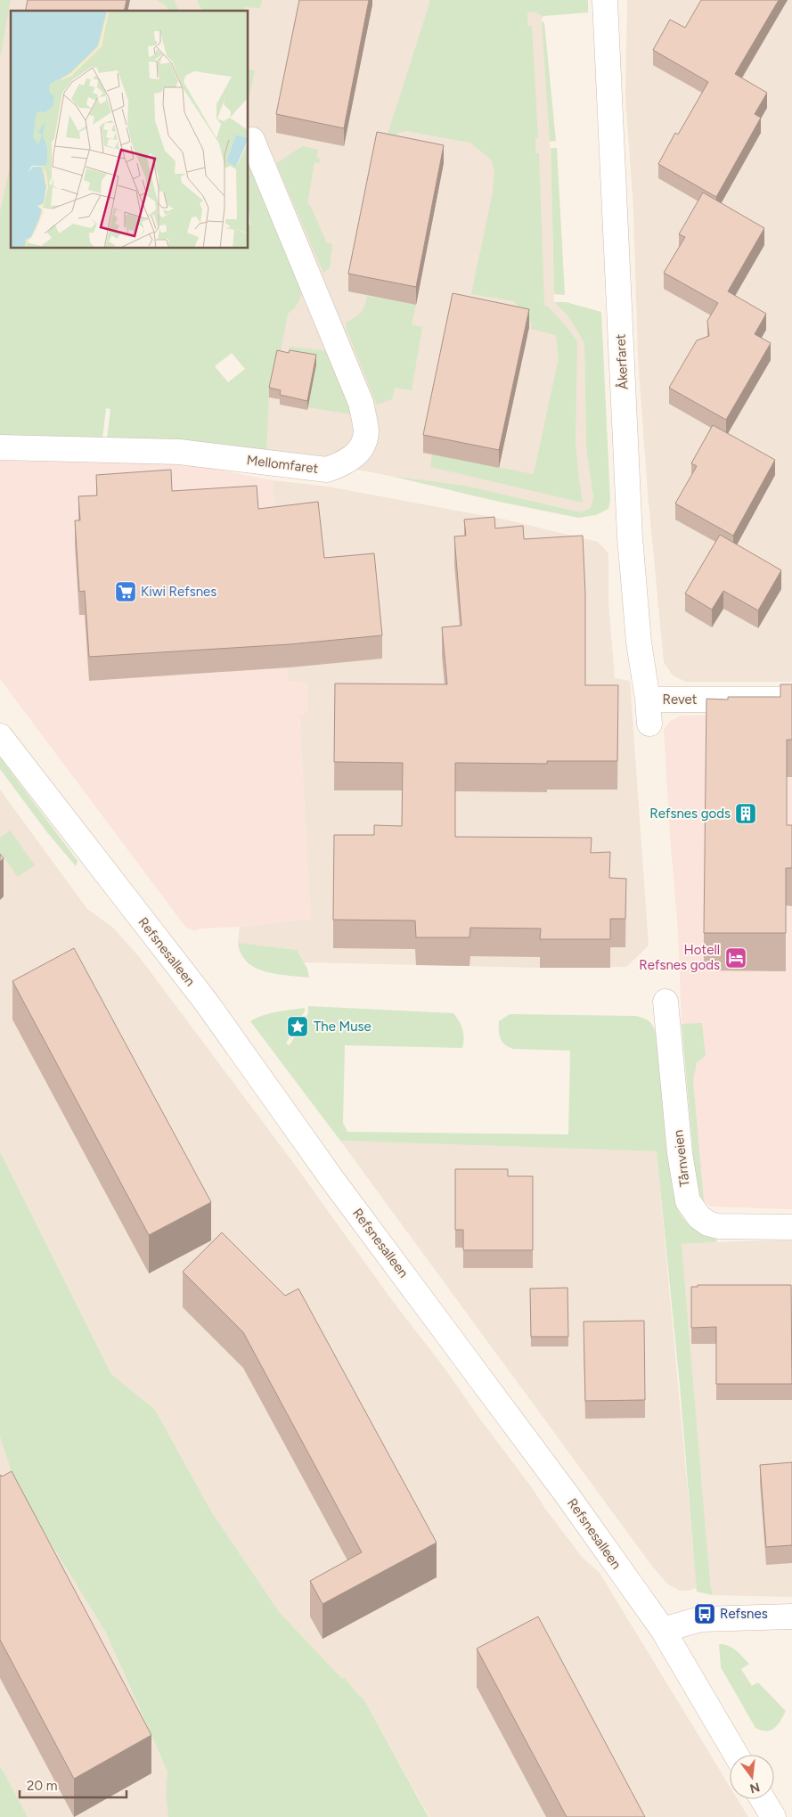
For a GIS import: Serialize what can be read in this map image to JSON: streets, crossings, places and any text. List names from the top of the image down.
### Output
{
  "streets": {
    "street": [
      "Åkerfaret",
      "Mellomfaret",
      "Revet",
      "Refsnesalleen",
      "Tårnveien"
    ]
  },
  "crossings": [
    ["Åkerfaret", "Revet"]
  ],
  "places": {
    "supermarket": ["Kiwi Refsnes"],
    "building": ["Refsnes gods"],
    "hotel": ["Hotell Refsnes gods"],
    "place": ["The Muse"],
    "bus stop": ["Refsnes"]
  },
  "scale_bar": "20 m",
  "north": "bottom"
}
